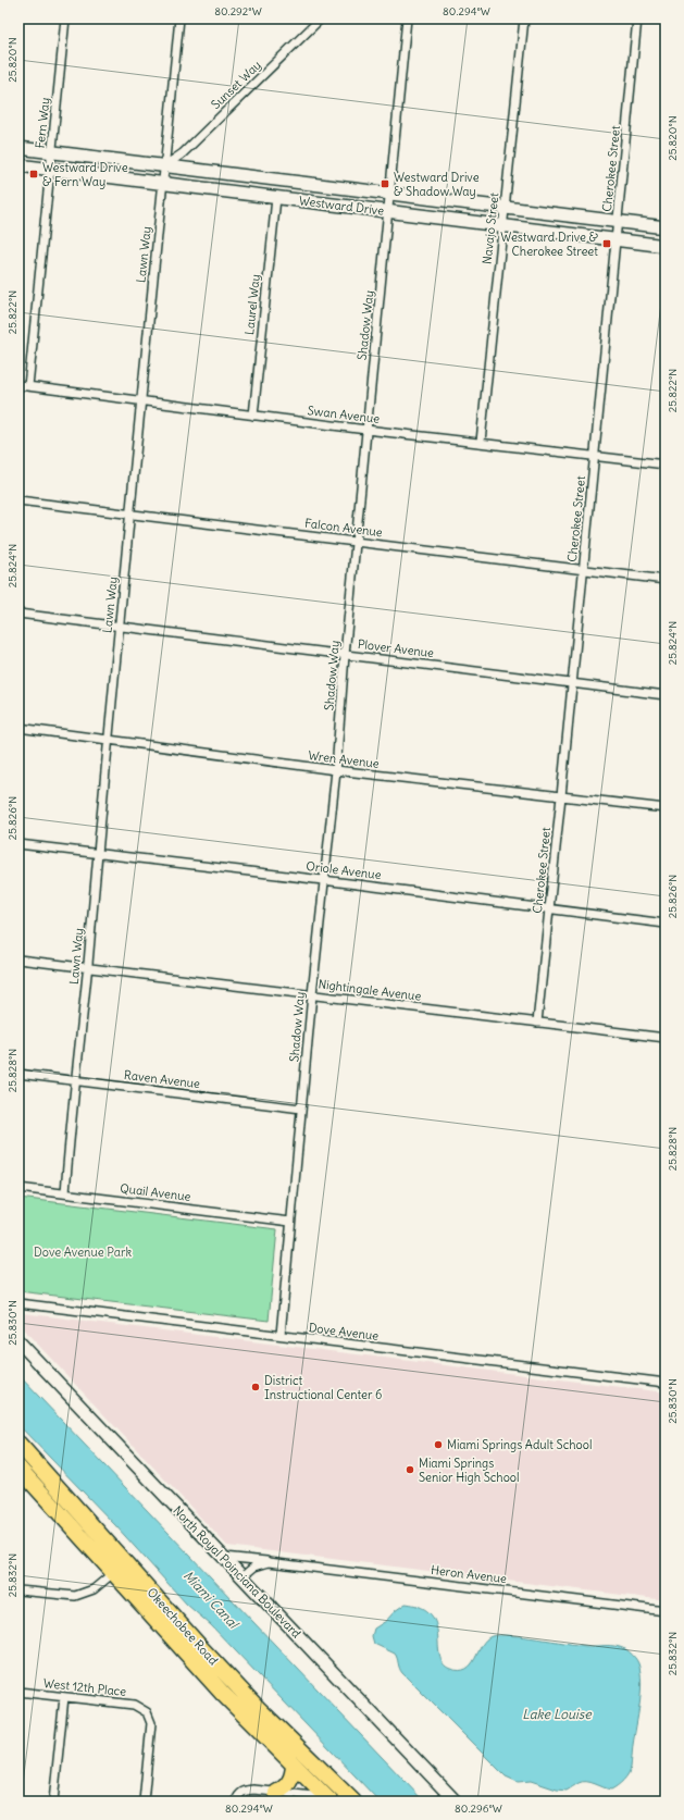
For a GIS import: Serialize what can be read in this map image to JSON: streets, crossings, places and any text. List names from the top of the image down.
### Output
{
  "streets": {
    "highway": ["Okeechobee Road"],
    "street": [
      "Sunset Way",
      "Fern Way",
      "Cherokee Street",
      "Westward Drive",
      "Navajo Street",
      "Lawn Way",
      "Laurel Way",
      "Shadow Way",
      "Swan Avenue",
      "Falcon Avenue",
      "Plover Avenue",
      "Wren Avenue",
      "Oriole Avenue",
      "Nightingale Avenue",
      "Raven Avenue",
      "Quail Avenue",
      "Dove Avenue",
      "North Royal Poinciana Boulevard",
      "Heron Avenue",
      "West 12th Place"
    ]
  },
  "crossings": [
    ["Sunset Way", "Westward Drive"],
    ["Sunset Way", "Lawn Way"],
    ["Fern Way", "Westward Drive"],
    ["Fern Way", "Swan Avenue"],
    ["Cherokee Street", "Westward Drive"],
    ["Cherokee Street", "Swan Avenue"],
    ["Cherokee Street", "Falcon Avenue"],
    ["Cherokee Street", "Plover Avenue"],
    ["Cherokee Street", "Wren Avenue"],
    ["Cherokee Street", "Oriole Avenue"],
    ["Cherokee Street", "Nightingale Avenue"],
    ["Westward Drive", "Navajo Street"],
    ["Westward Drive", "Lawn Way"],
    ["Westward Drive", "Laurel Way"],
    ["Westward Drive", "Shadow Way"],
    ["Navajo Street", "Swan Avenue"],
    ["Lawn Way", "Swan Avenue"],
    ["Lawn Way", "Falcon Avenue"],
    ["Lawn Way", "Plover Avenue"],
    ["Lawn Way", "Wren Avenue"],
    ["Lawn Way", "Oriole Avenue"],
    ["Lawn Way", "Nightingale Avenue"],
    ["Lawn Way", "Raven Avenue"],
    ["Lawn Way", "Quail Avenue"],
    ["Laurel Way", "Swan Avenue"],
    ["Shadow Way", "Swan Avenue"],
    ["Shadow Way", "Falcon Avenue"],
    ["Shadow Way", "Plover Avenue"],
    ["Shadow Way", "Wren Avenue"],
    ["Shadow Way", "Oriole Avenue"],
    ["Shadow Way", "Nightingale Avenue"],
    ["Shadow Way", "Raven Avenue"],
    ["Shadow Way", "Quail Avenue"],
    ["Shadow Way", "Dove Avenue"],
    ["North Royal Poinciana Boulevard", "Heron Avenue"]
  ],
  "water": ["Miami Canal", "Lake Louise"],
  "parks": ["Dove Avenue Park"],
  "places": {
    "transit": ["Westward Drive & Fern Way", "Westward Drive & Shadow Way", "Westward Drive & Cherokee Street"],
    "other": ["District Instructional Center 6", "Miami Springs Adult School", "Miami Springs Senior High School"]
  },
  "coordinates": [
    "80.292°W",
    "80.294°W",
    "25.820°N",
    "25.822°N",
    "25.824°N",
    "25.826°N",
    "25.828°N",
    "25.830°N",
    "25.832°N",
    "80.296°W"
  ]
}
